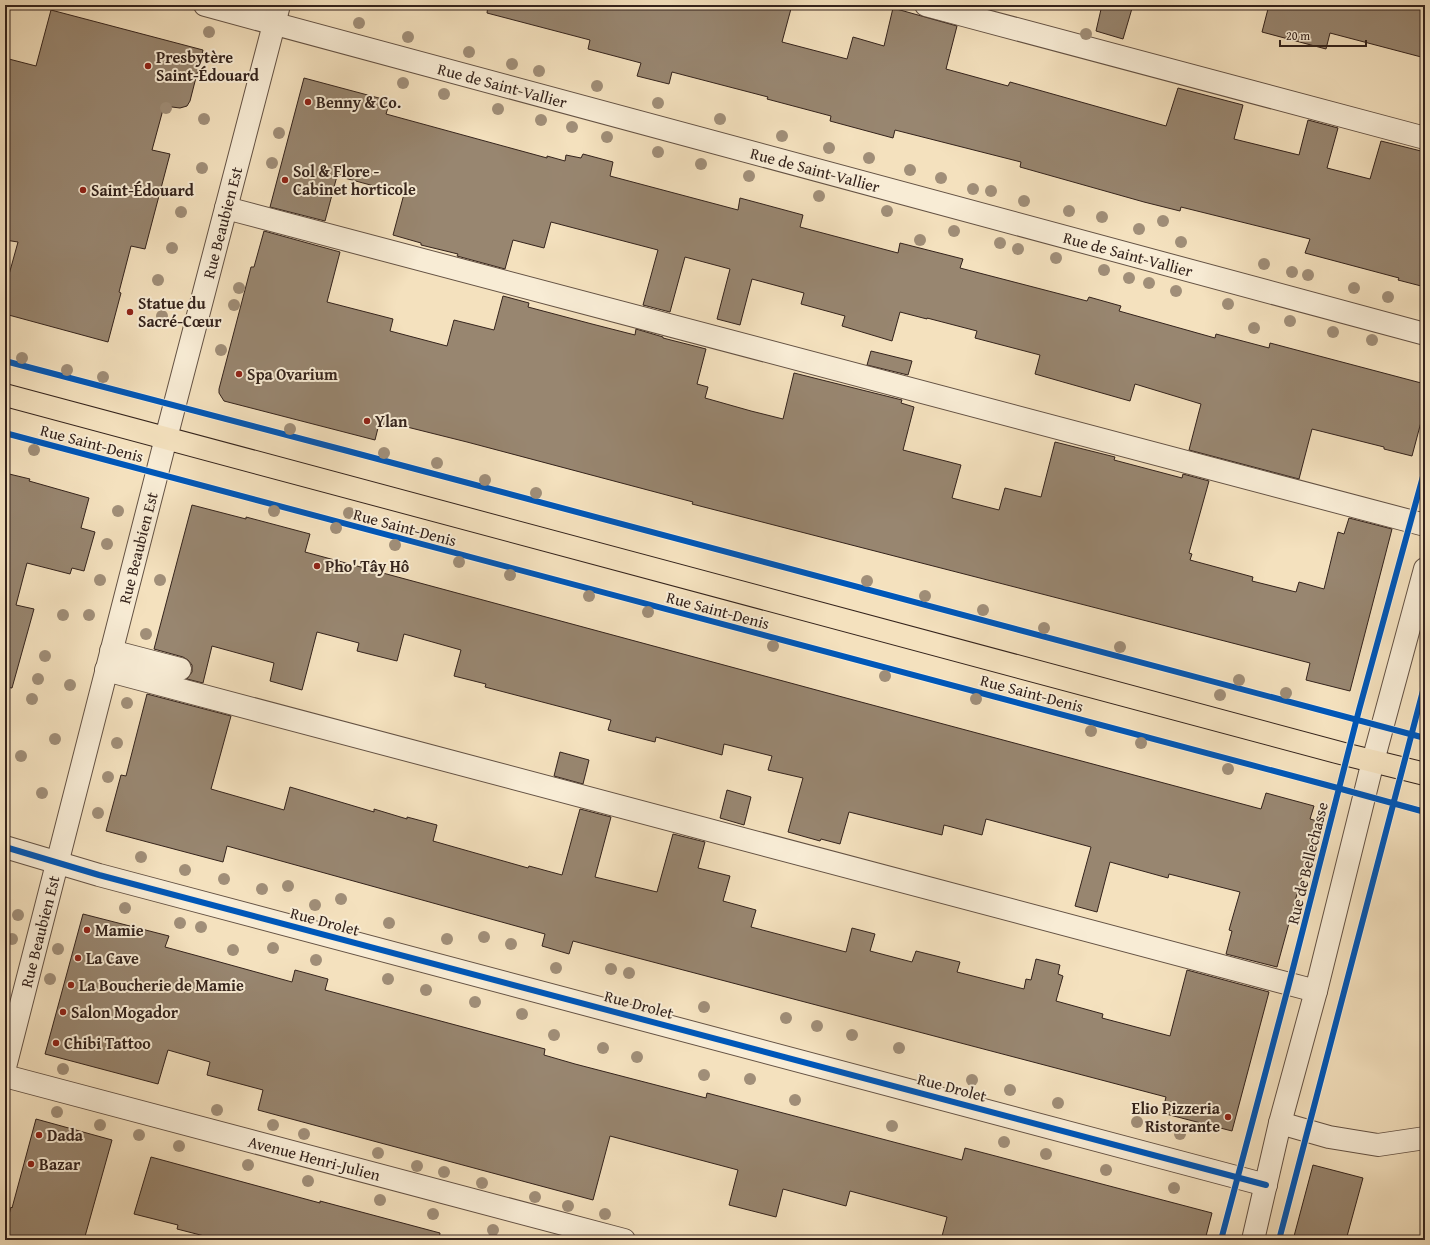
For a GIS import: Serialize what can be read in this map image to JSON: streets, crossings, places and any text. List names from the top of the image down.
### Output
{
  "streets": {
    "main road": ["Rue Saint-Denis"],
    "street": [
      "Rue de Saint-Vallier",
      "Rue Beaubien Est",
      "Rue Drolet",
      "Avenue Henri-Julien"
    ],
    "cycle path": ["Rue de Bellechasse"]
  },
  "crossings": [
    ["Rue de Saint-Vallier", "Rue Beaubien Est"],
    ["Rue Beaubien Est", "Rue Saint-Denis"],
    ["Rue Beaubien Est", "Rue Drolet"]
  ],
  "places": [
    "Presbytère Saint-Édouard",
    "Benny & Co.",
    "Sol & Flore - Cabinet horticole",
    "Saint-Édouard",
    "Statue du Sacré-Cœur",
    "Spa Ovarium",
    "Ylan",
    "Pho' Tây Hô",
    "Mamie",
    "La Cave",
    "La Boucherie de Mamie",
    "Salon Mogador",
    "Chibi Tattoo",
    "Elio Pizzeria Ristorante",
    "Dada",
    "Bazar"
  ],
  "scale_bar": "20 m"
}
